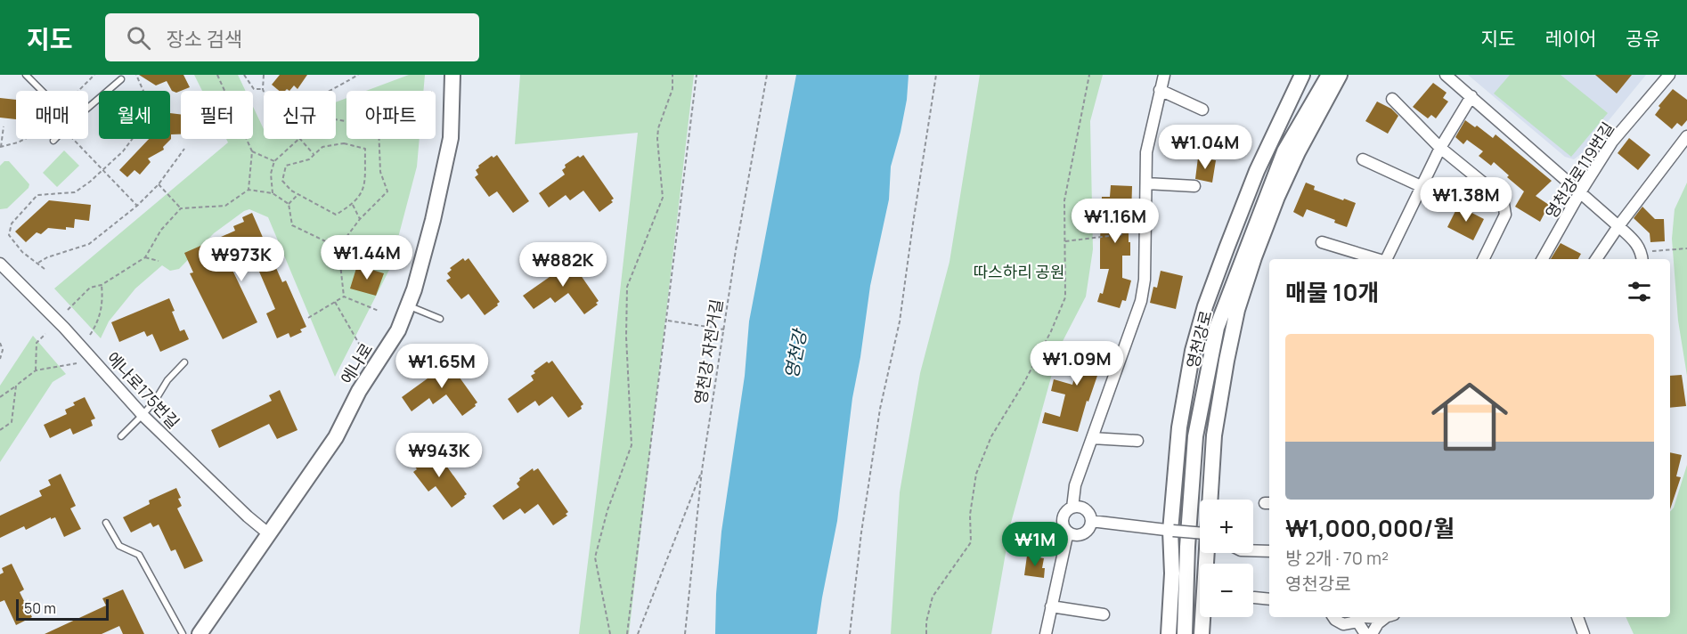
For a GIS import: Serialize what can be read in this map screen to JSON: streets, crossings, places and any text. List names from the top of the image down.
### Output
{
  "streets": {
    "street": [
      "영천강로119번길",
      "영천강로",
      "에나로",
      "에나로175번길"
    ],
    "path": ["영천강 자전거길"]
  },
  "crossings": [
    ["에나로", "에나로175번길"]
  ],
  "water": ["영천강"],
  "parks": ["따스하리 공원"],
  "scale_bar": "50 m",
  "page": {
    "header": "지도",
    "search": "장소 검색",
    "nav": ["지도", "레이어", "공유"],
    "chip": [
      "매매",
      "월세",
      "필터",
      "신규",
      "아파트"
    ],
    "price": [
      "₩1.04M",
      "₩1.38M",
      "₩1.16M",
      "₩1.44M",
      "₩973K",
      "₩882K",
      "₩1.09M",
      "₩1.65M",
      "₩943K",
      "₩1M"
    ],
    "heading": "매물 10개",
    "list": [
      {
        "name": "₩1,000,000/월",
        "note": "방 2개 · 70 m² · 영천강로"
      }
    ],
    "map_buttons": ["+", "−"],
    "scale": "50 m"
  }
}
